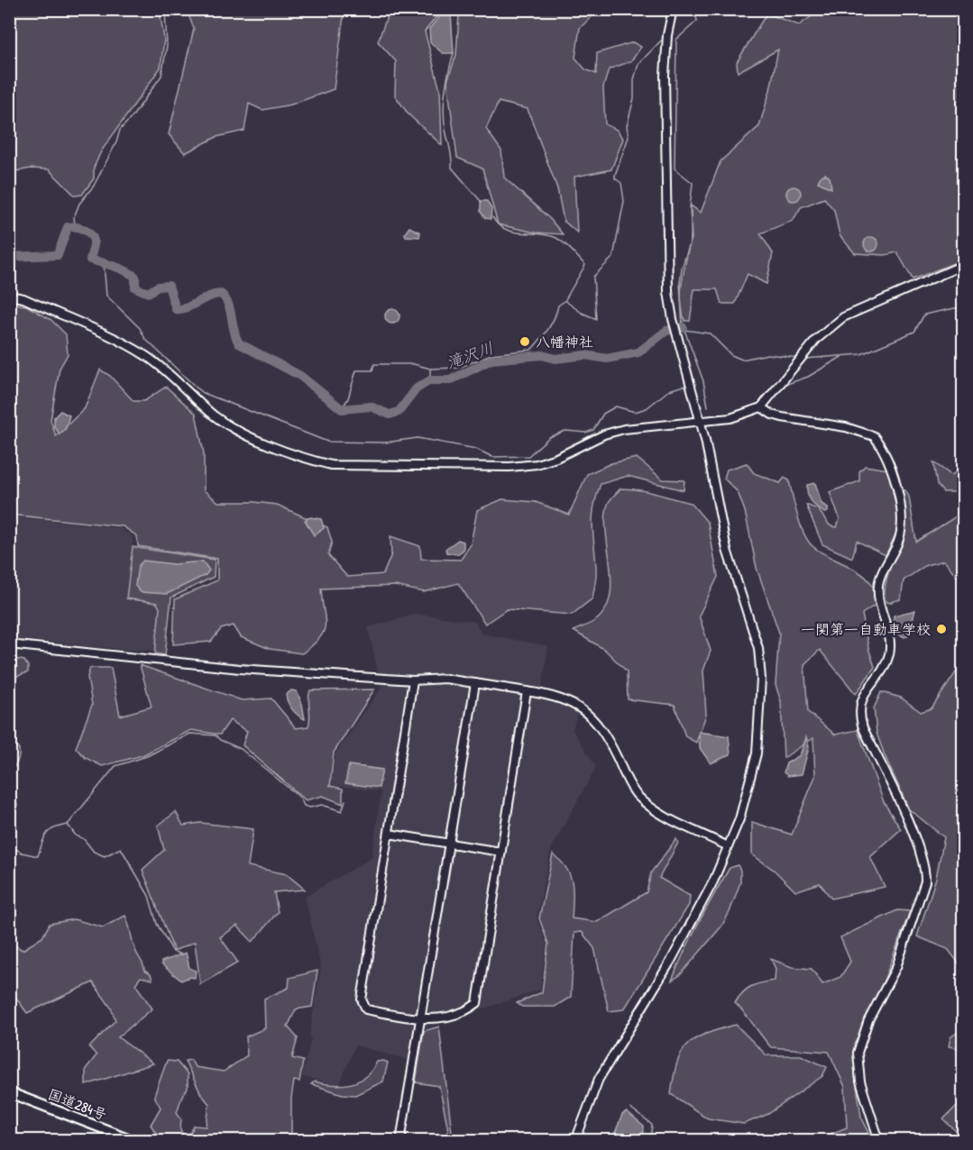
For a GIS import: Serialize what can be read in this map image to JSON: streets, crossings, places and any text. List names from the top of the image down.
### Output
{
  "streets": {
    "highway": ["国道284号"]
  },
  "water": ["滝沢川"],
  "places": ["八幡神社", "一関第一自動車学校"]
}
